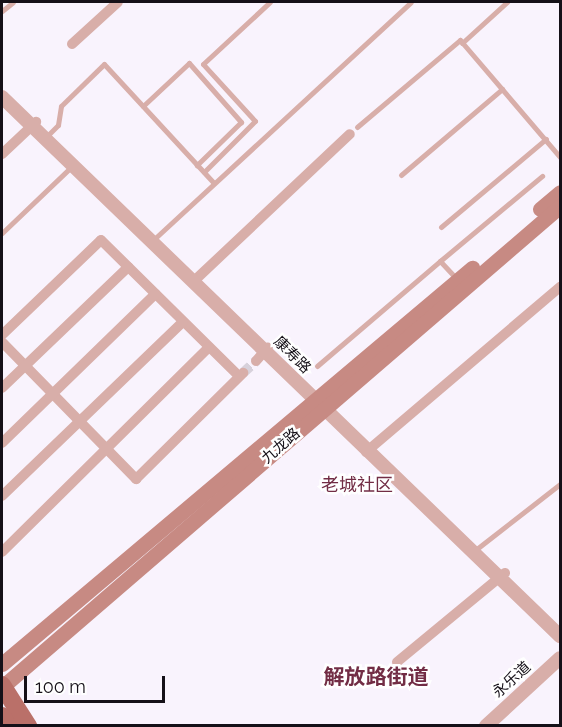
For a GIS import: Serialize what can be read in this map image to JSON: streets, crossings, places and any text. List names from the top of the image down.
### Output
{
  "streets": {
    "main road": ["九龙路"],
    "street": ["康寿路", "永乐道"]
  },
  "crossings": [
    ["康寿路", "九龙路"]
  ],
  "districts": ["老城社区", "解放路街道"],
  "scale_bar": "100 m"
}
